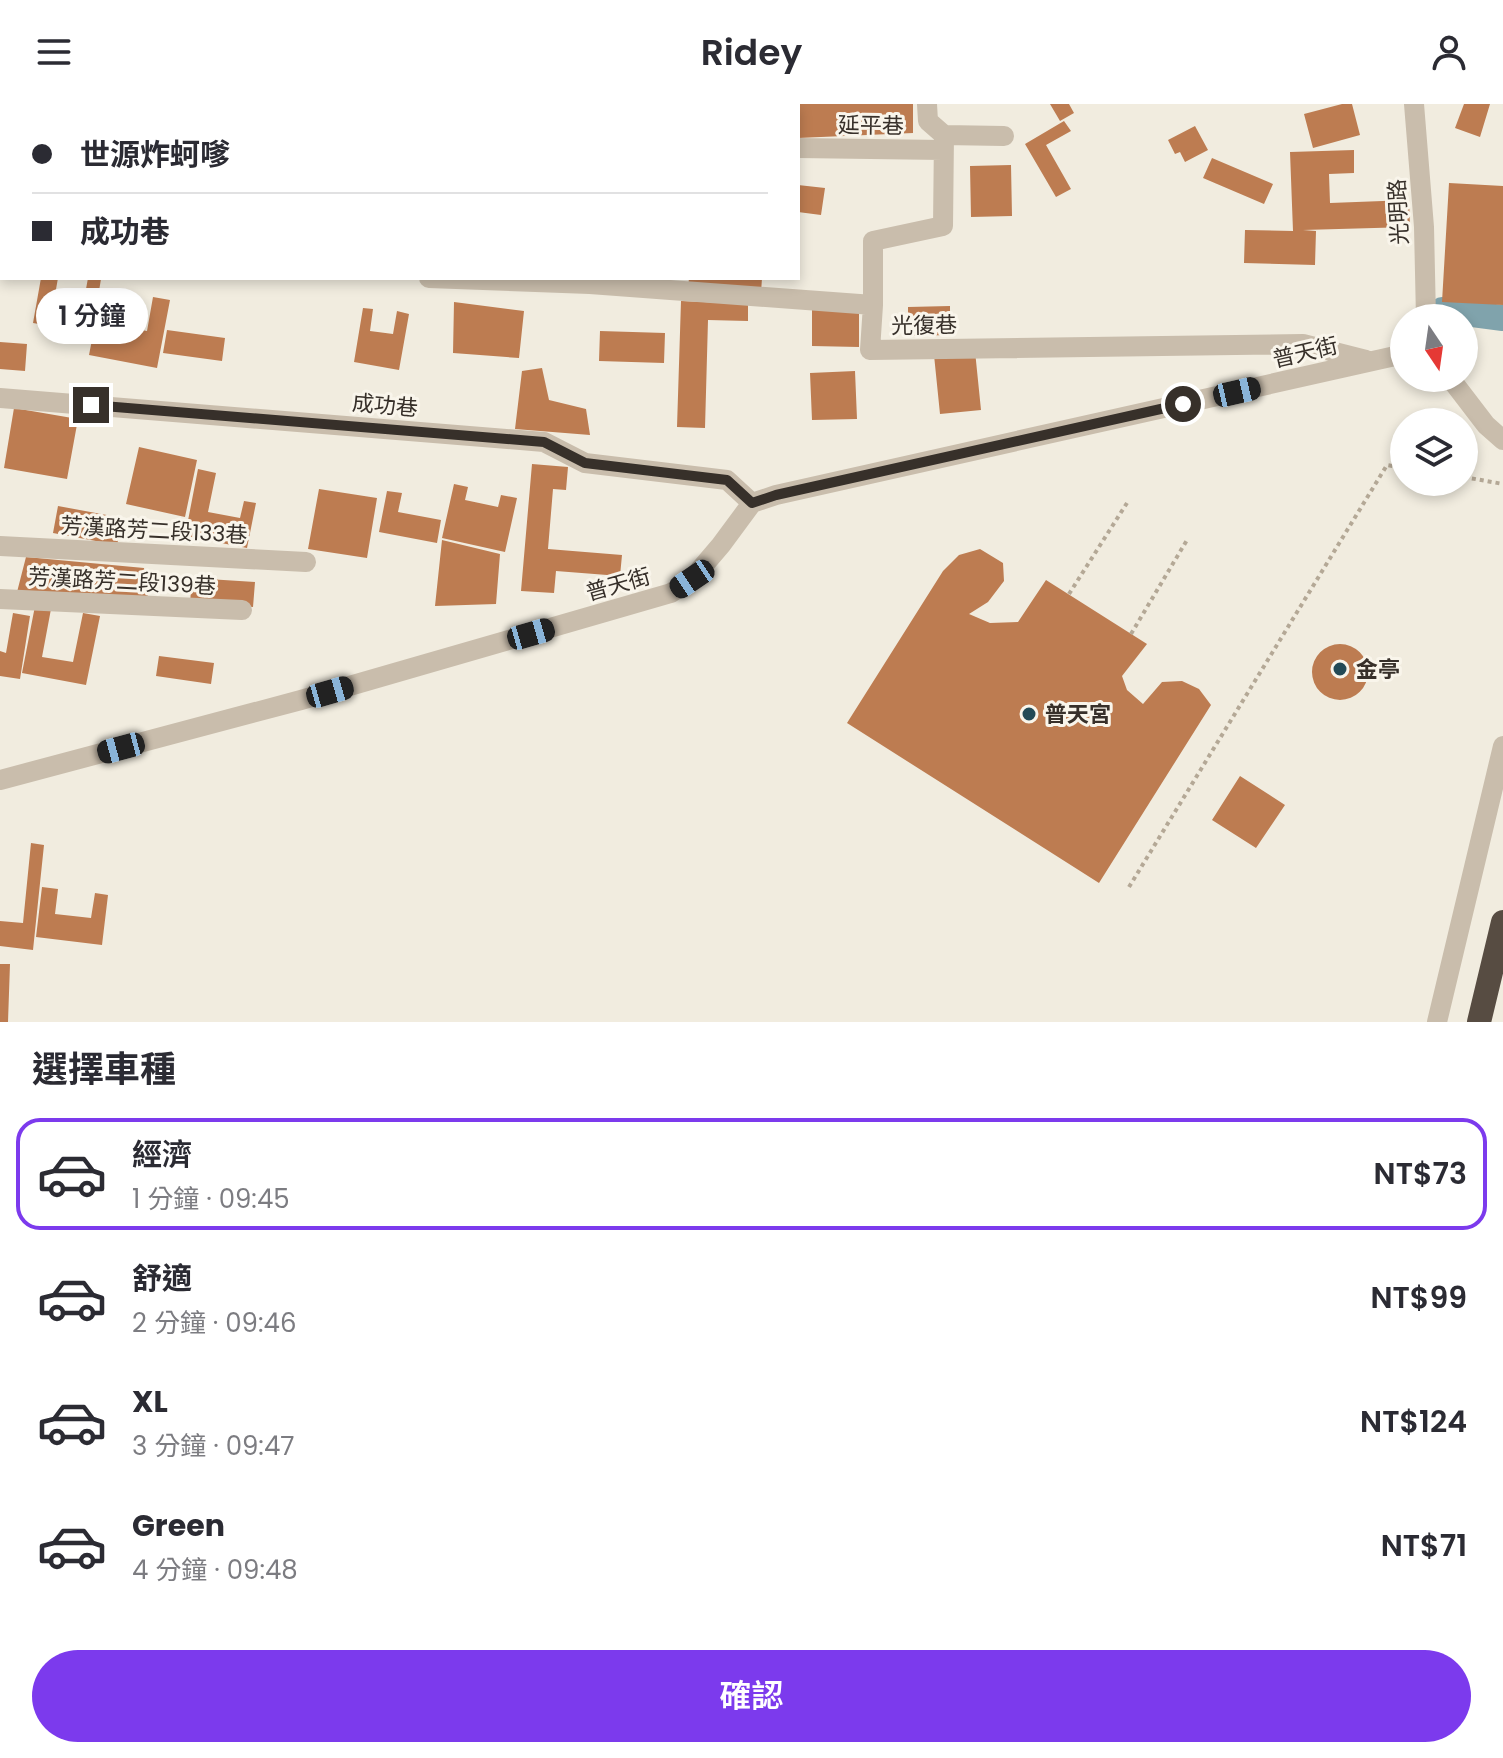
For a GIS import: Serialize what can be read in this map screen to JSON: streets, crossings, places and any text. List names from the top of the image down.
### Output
{
  "streets": {
    "street": [
      "延平巷",
      "光明路",
      "光復巷",
      "普天街",
      "成功巷",
      "芳漢路芳二段133巷",
      "芳漢路芳二段139巷"
    ]
  },
  "crossings": [
    ["光復巷", "普天街"],
    ["普天街", "成功巷"]
  ],
  "places": ["金亭", "普天宮"],
  "north": "bottom",
  "page": {
    "header": "Ridey",
    "banner": ["世源炸蚵嗲", "成功巷"],
    "bubble": "1 分鐘",
    "heading": "選擇車種",
    "list": [
      {
        "name": "經濟",
        "note": "1 分鐘 · 09:45",
        "value": "NT$73"
      },
      {
        "name": "舒適",
        "note": "2 分鐘 · 09:46",
        "value": "NT$99"
      },
      {
        "name": "XL",
        "note": "3 分鐘 · 09:47",
        "value": "NT$124"
      },
      {
        "name": "Green",
        "note": "4 分鐘 · 09:48",
        "value": "NT$71"
      }
    ],
    "buttons": "確認"
  }
}
